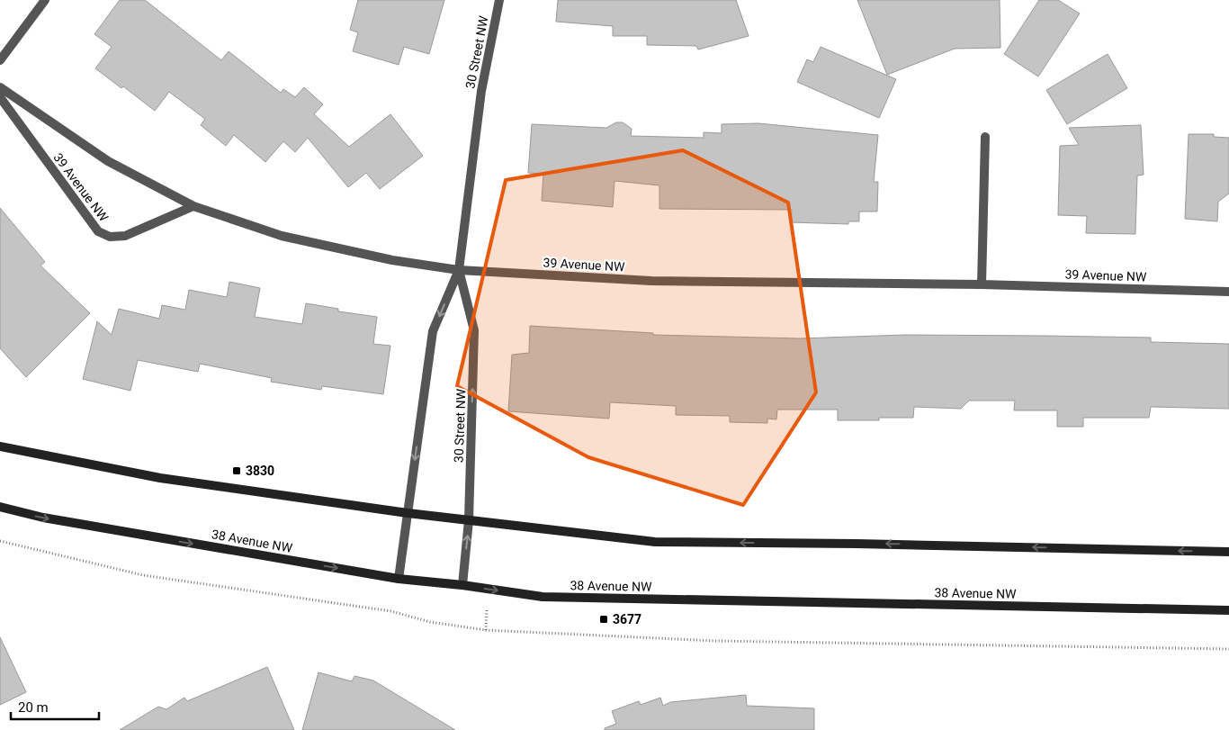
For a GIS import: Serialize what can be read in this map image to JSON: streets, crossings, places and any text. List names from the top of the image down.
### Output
{
  "streets": {
    "main road": ["38 Avenue NW"],
    "street": ["30 Street NW", "39 Avenue NW"]
  },
  "crossings": [
    ["30 Street NW", "39 Avenue NW"],
    ["30 Street NW", "38 Avenue NW"]
  ],
  "places": {
    "transit": ["3830", "3677"]
  },
  "scale_bar": "20 m"
}
